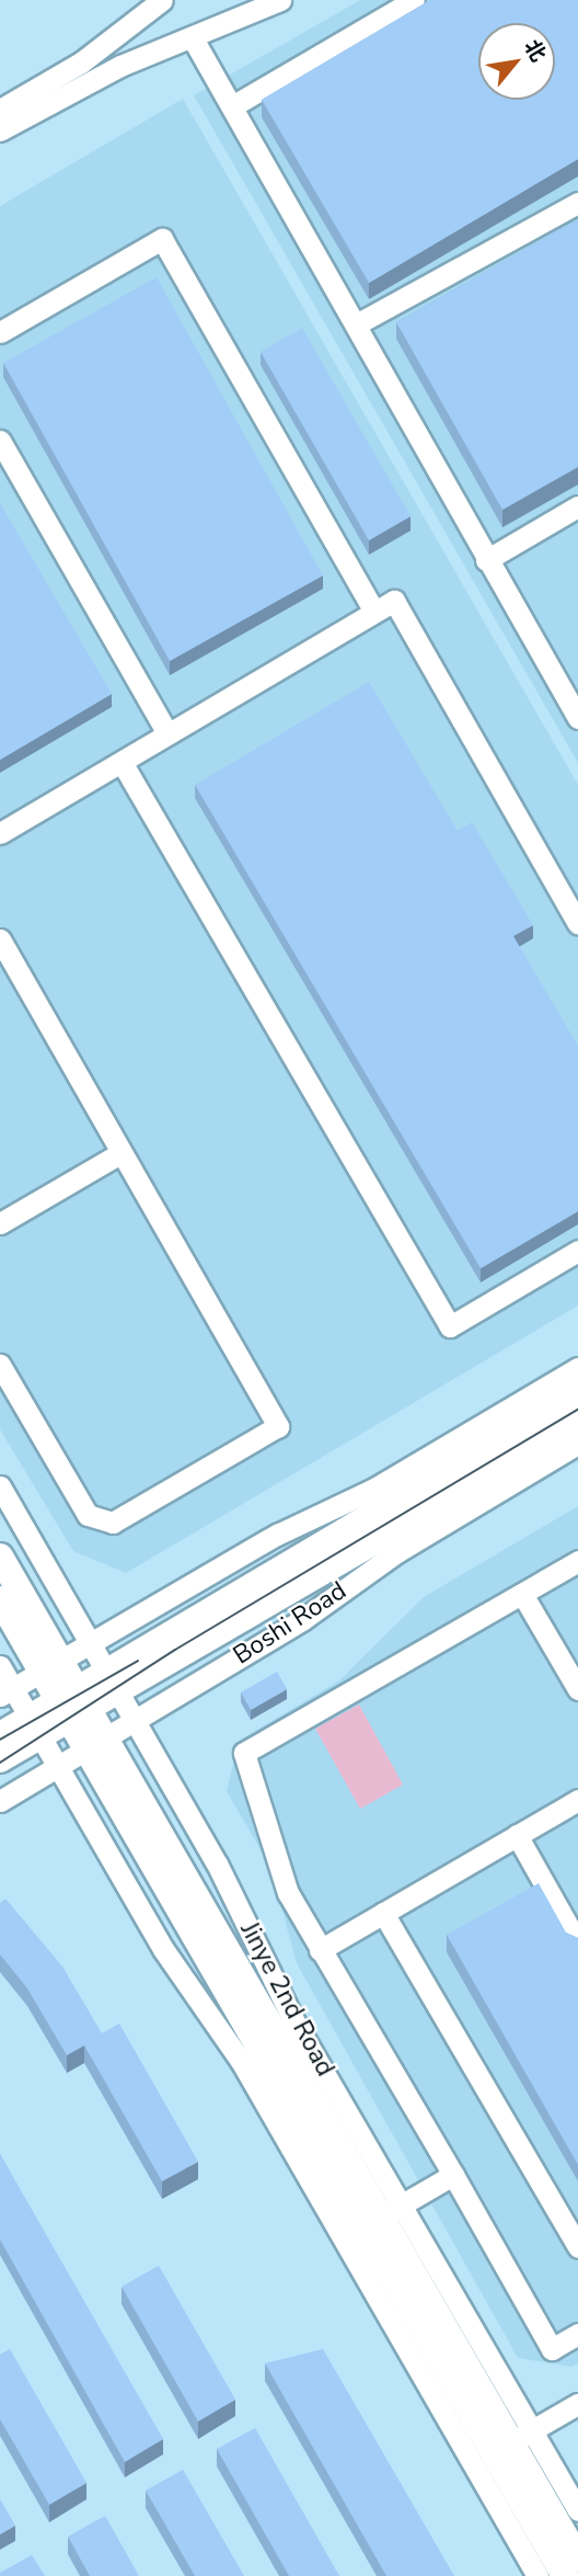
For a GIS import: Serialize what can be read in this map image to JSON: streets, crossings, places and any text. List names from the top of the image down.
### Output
{
  "streets": {
    "main road": ["Boshi Road", "Jinye 2nd Road"]
  },
  "crossings": [
    ["Boshi Road", "Jinye 2nd Road"]
  ],
  "north": "top right"
}
